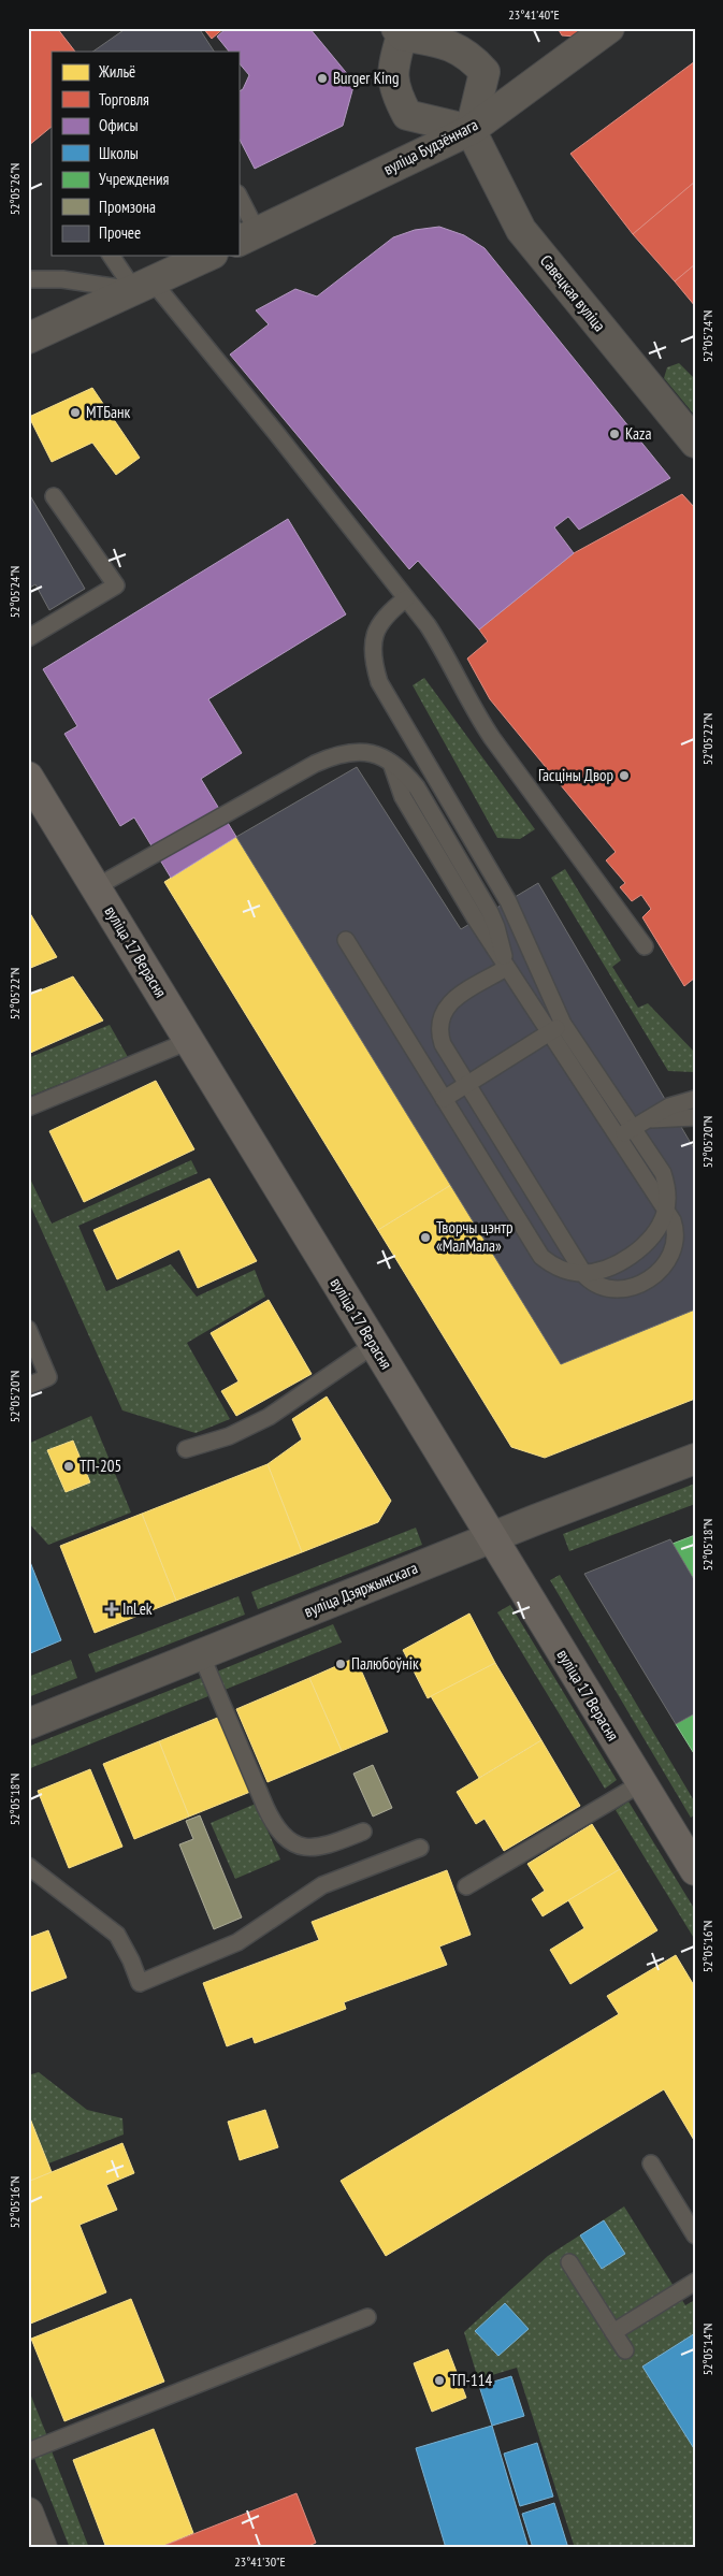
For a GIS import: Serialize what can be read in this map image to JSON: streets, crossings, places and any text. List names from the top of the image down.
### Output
{
  "streets": {
    "main road": ["вуліца 17 Верасня"],
    "street": ["вуліца Будзённага", "Савецкая вуліца", "вуліца Дзяржынскага"]
  },
  "crossings": [
    ["вуліца Будзённага", "Савецкая вуліца"],
    ["вуліца 17 Верасня", "вуліца Дзяржынскага"]
  ],
  "places": {
    "other": [
      "Burger King",
      "МТБанк",
      "Kaza",
      "Гасціны Двор",
      "Творчы цэнтр «МалМала»",
      "ТП-205",
      "Палюбоўнік",
      "ТП-114"
    ],
    "health": ["InLek"]
  },
  "legend": [
    "Жильё",
    "Торговля",
    "Офисы",
    "Школы",
    "Учреждения",
    "Промзона",
    "Прочее"
  ],
  "coordinates": [
    "23°41'40\"E",
    "52°05'26\"N",
    "52°05'24\"N",
    "52°05'22\"N",
    "52°05'20\"N",
    "52°05'18\"N",
    "52°05'16\"N",
    "52°05'14\"N",
    "23°41'30\"E"
  ]
}
